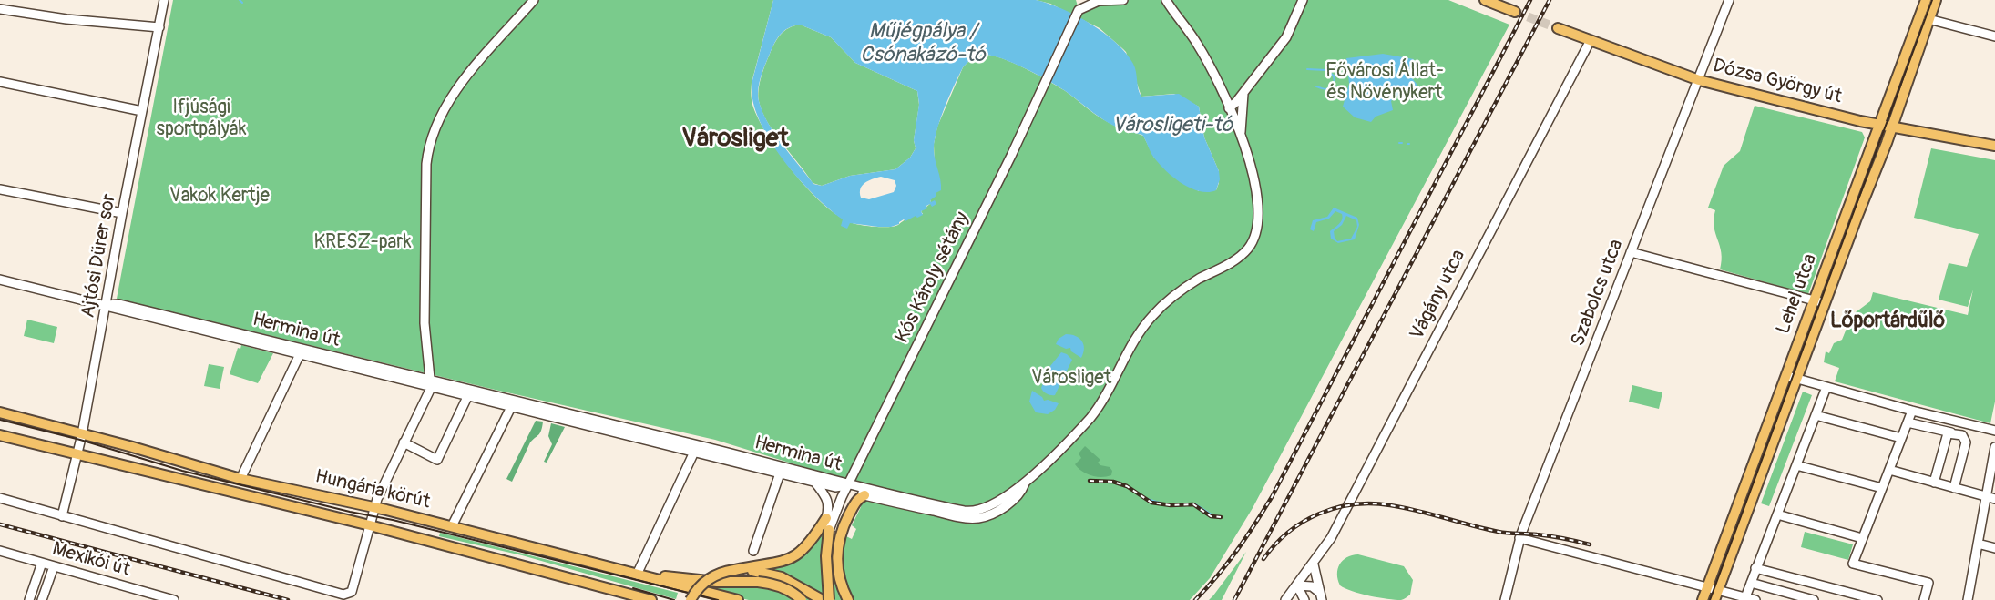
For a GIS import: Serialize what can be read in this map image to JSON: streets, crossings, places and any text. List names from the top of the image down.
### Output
{
  "streets": {
    "main road": ["Dózsa György út", "Lehel utca", "Hungária körút"],
    "street": [
      "Ajtósi Dürer sor",
      "Kós Károly sétány",
      "Szabolcs utca",
      "Vágány utca",
      "Hermina út",
      "Mexikói út"
    ]
  },
  "crossings": [
    ["Dózsa György út", "Szabolcs utca"],
    ["Dózsa György út", "Lehel utca"],
    ["Dózsa György út", "Vágány utca"],
    ["Ajtósi Dürer sor", "Hermina út"],
    ["Ajtósi Dürer sor", "Hungária körút"],
    ["Kós Károly sétány", "Hermina út"]
  ],
  "districts": ["Városliget", "Lőportárdűlő"],
  "water": ["Műjégpálya / Csónakázó-tó", "Városligeti-tó"],
  "parks": [
    "Fővárosi Állat- és Növénykert",
    "Ifjúsági sportpályák",
    "Vakok Kertje",
    "KRESZ-park",
    "Városliget"
  ]
}
